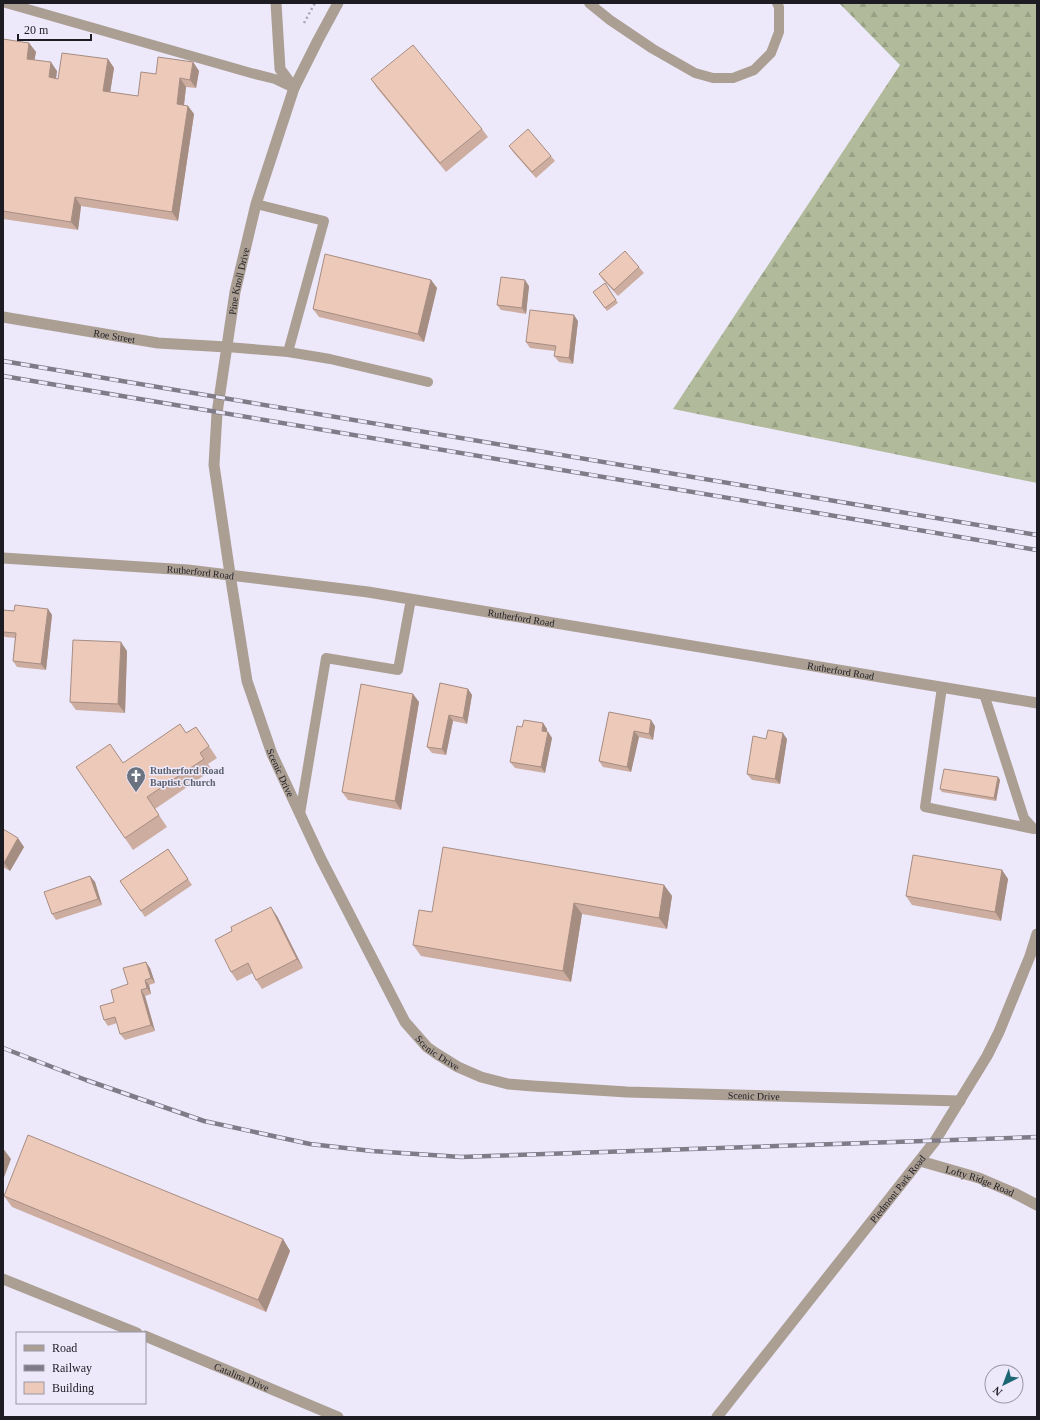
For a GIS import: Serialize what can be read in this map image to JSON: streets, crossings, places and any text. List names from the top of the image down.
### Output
{
  "streets": {
    "street": [
      "Pine Knoll Drive",
      "Roe Street",
      "Rutherford Road",
      "Scenic Drive",
      "Lofty Ridge Road",
      "Piedmont Park Road",
      "Catalina Drive"
    ]
  },
  "crossings": [
    ["Pine Knoll Drive", "Roe Street"],
    ["Pine Knoll Drive", "Rutherford Road"],
    ["Pine Knoll Drive", "Scenic Drive"],
    ["Rutherford Road", "Scenic Drive"],
    ["Scenic Drive", "Piedmont Park Road"],
    ["Lofty Ridge Road", "Piedmont Park Road"]
  ],
  "places": {
    "church": ["Rutherford Road Baptist Church"]
  },
  "legend": ["Road", "Railway", "Building"],
  "scale_bar": "20 m",
  "north": "bottom left"
}
